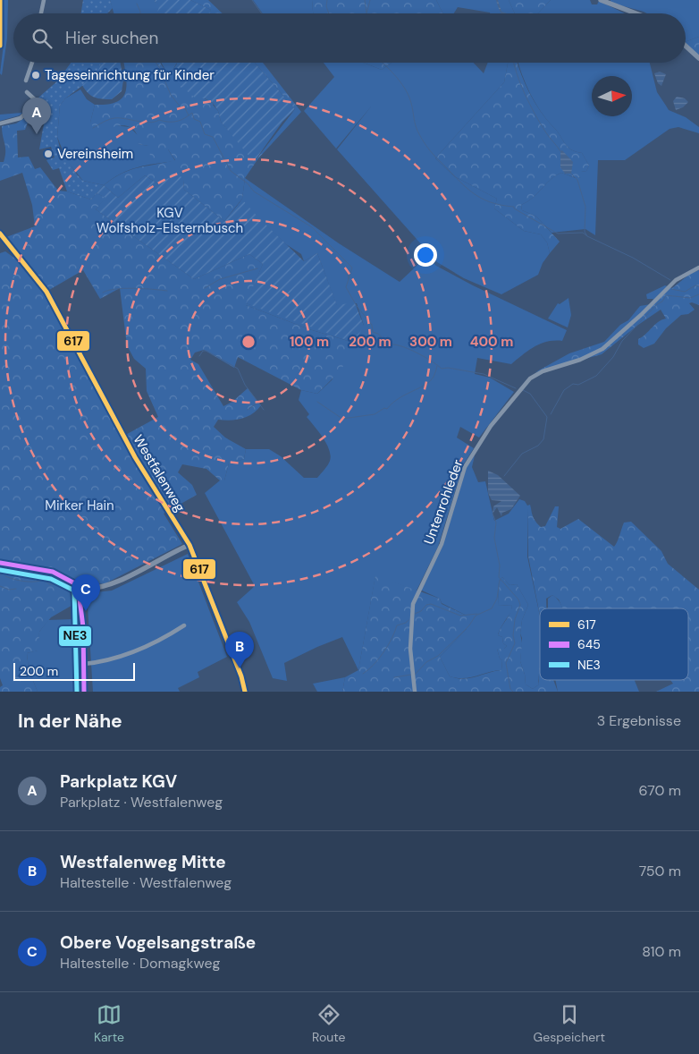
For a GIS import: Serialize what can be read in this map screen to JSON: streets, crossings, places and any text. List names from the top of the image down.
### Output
{
  "streets": {
    "street": ["Westfalenweg", "Untenrohleder"]
  },
  "parks": ["KGV Wolfsholz-Elsternbusch", "Mirker Hain"],
  "places": ["Tageseinrichtung für Kinder", "Vereinsheim"],
  "lines": ["transit line 617", "transit line 645", "transit line NE3"],
  "legend": ["617", "645", "NE3"],
  "scale_bar": "200 m",
  "north": "right",
  "page": {
    "search": "Hier suchen",
    "pins": ["A", "C", "B"],
    "scale": "200 m",
    "heading": ["In der Nähe", "3 Ergebnisse"],
    "list": [
      {
        "mark": "A",
        "name": "Parkplatz KGV",
        "note": "Parkplatz · Westfalenweg",
        "value": "670 m"
      },
      {
        "mark": "B",
        "name": "Westfalenweg Mitte",
        "note": "Haltestelle · Westfalenweg",
        "value": "750 m"
      },
      {
        "mark": "C",
        "name": "Obere Vogelsangstraße",
        "note": "Haltestelle · Domagkweg",
        "value": "810 m"
      }
    ],
    "nav": ["Karte", "Route", "Gespeichert"]
  },
  "rings": [
    "100 m",
    "200 m",
    "300 m",
    "400 m"
  ]
}
